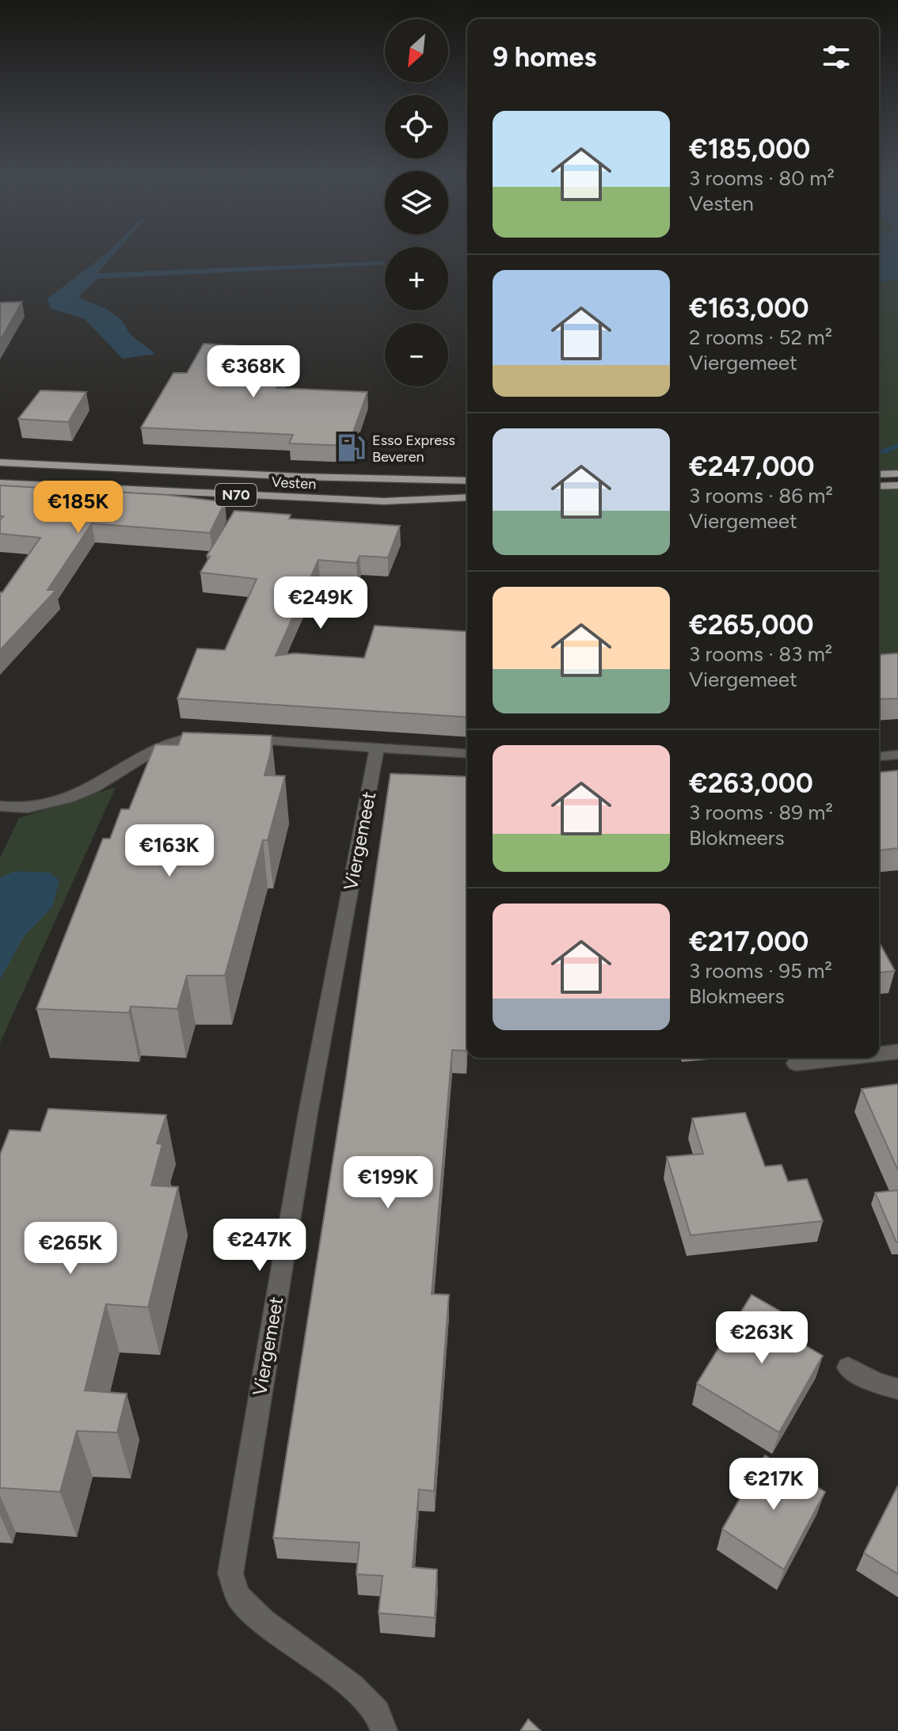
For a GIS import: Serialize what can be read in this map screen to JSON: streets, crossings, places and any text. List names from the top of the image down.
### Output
{
  "streets": {
    "main road": ["Vesten", "N70"],
    "street": ["Viergemeet"]
  },
  "places": {
    "fuel station": ["Esso Express Beveren"]
  },
  "north": "bottom left",
  "page": {
    "map_buttons": ["+", "−"],
    "heading": "9 homes",
    "list": [
      {
        "name": "€185,000",
        "note": "3 rooms · 80 m² · Vesten"
      },
      {
        "name": "€163,000",
        "note": "2 rooms · 52 m² · Viergemeet"
      },
      {
        "name": "€247,000",
        "note": "3 rooms · 86 m² · Viergemeet"
      },
      {
        "name": "€265,000",
        "note": "3 rooms · 83 m² · Viergemeet"
      },
      {
        "name": "€263,000",
        "note": "3 rooms · 89 m² · Blokmeers"
      },
      {
        "name": "€217,000",
        "note": "3 rooms · 95 m² · Blokmeers"
      }
    ],
    "price": [
      "€368K",
      "€185K",
      "€249K",
      "€163K",
      "€199K",
      "€247K",
      "€265K",
      "€263K",
      "€217K"
    ]
  }
}
